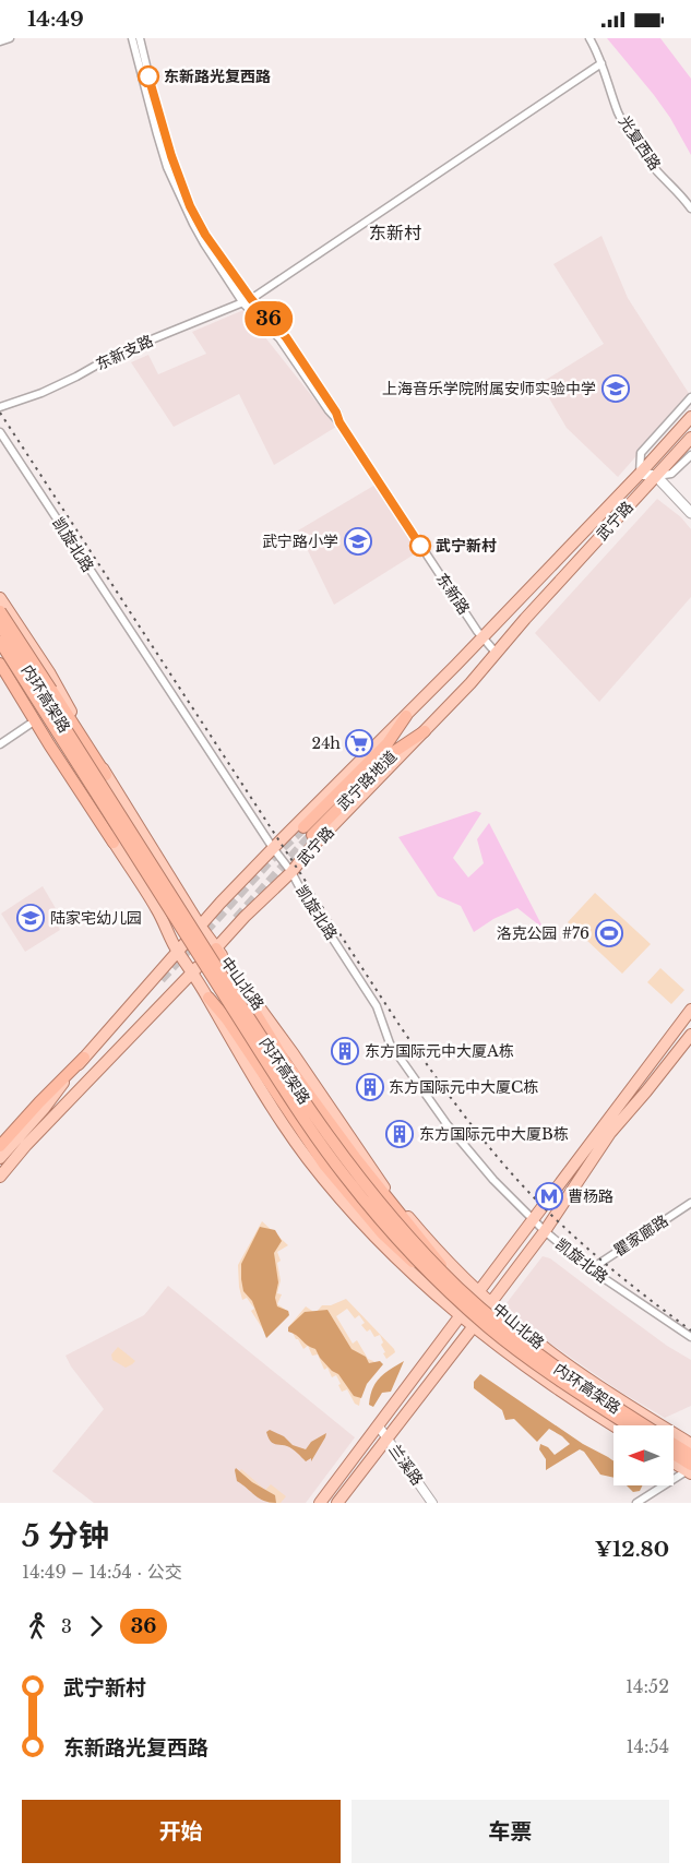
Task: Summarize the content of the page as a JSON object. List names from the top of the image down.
{
  "streets": {
    "highway": ["内环高架路", "武宁路地道"],
    "main road": ["武宁路", "中山北路"],
    "street": [
      "光复西路",
      "东新支路",
      "凯旋北路",
      "东新路",
      "瞿家廊路",
      "兰溪路"
    ]
  },
  "crossings": [
    ["光复西路", "东新支路"],
    ["东新支路", "东新路"],
    ["武宁路", "凯旋北路"],
    ["武宁路", "东新路"],
    ["武宁路", "武宁路地道"],
    ["武宁路", "中山北路"],
    ["凯旋北路", "瞿家廊路"]
  ],
  "districts": ["东新村"],
  "places": {
    "other": ["东新路光复西路", "武宁新村"],
    "school or university": ["上海音乐学院附属安师实验中学", "武宁路小学", "陆家宅幼儿园"],
    "supermarket": ["24h"],
    "sports": ["洛克公园 #76"],
    "building": ["东方国际元中大厦A栋", "东方国际元中大厦C栋", "东方国际元中大厦B栋"],
    "metro station": ["曹杨路"]
  },
  "lines": ["bus line 36"],
  "north": "left",
  "page": {
    "status": "14:49",
    "on_map": "36",
    "heading": ["5 分钟", "14:49 – 14:54 · 公交", "¥12.80"],
    "legs": ["3", "36"],
    "list": [
      {
        "name": "武宁新村",
        "value": "14:52"
      },
      {
        "name": "东新路光复西路",
        "value": "14:54"
      }
    ],
    "buttons": ["开始", "车票"]
  }
}
